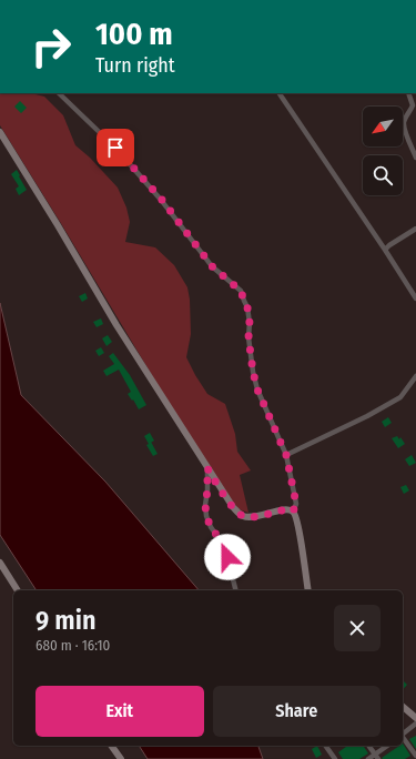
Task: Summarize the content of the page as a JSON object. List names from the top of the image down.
{
  "north": "bottom left",
  "page": {
    "turn": ["100 m", "Turn right"],
    "heading": ["9 min", "680 m · 16:10"],
    "buttons": ["Exit", "Share"]
  }
}
